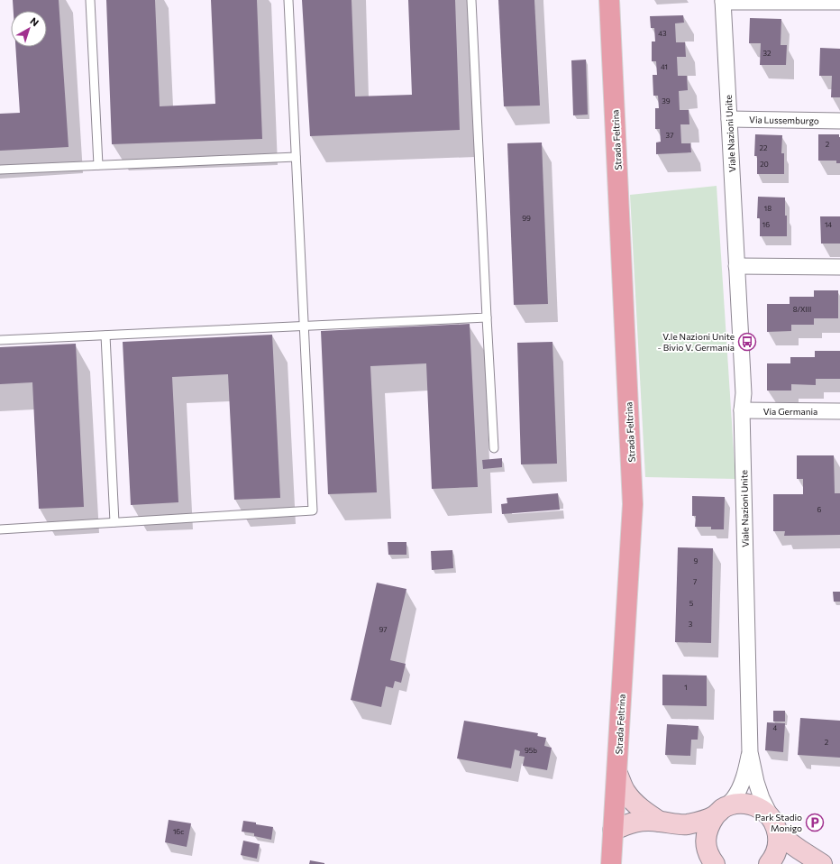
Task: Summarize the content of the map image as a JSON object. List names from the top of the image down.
{
  "streets": {
    "main road": ["Strada Feltrina"],
    "street": ["Via Lussemburgo", "Viale Nazioni Unite", "Via Germania"]
  },
  "crossings": [
    ["Via Lussemburgo", "Viale Nazioni Unite"],
    ["Viale Nazioni Unite", "Via Germania"]
  ],
  "places": {
    "bus stop": ["V.le Nazioni Unite - Bivio V. Germania"],
    "parking": ["Park Stadio Monigo"]
  },
  "house_numbers": [
    "43",
    "32",
    "41",
    "39",
    "37",
    "2",
    "22",
    "20",
    "18",
    "99",
    "16",
    "14",
    "8/XIII",
    "6",
    "9",
    "7",
    "5",
    "3",
    "97",
    "1",
    "4",
    "2",
    "95b",
    "16c"
  ],
  "north": "top right"
}
